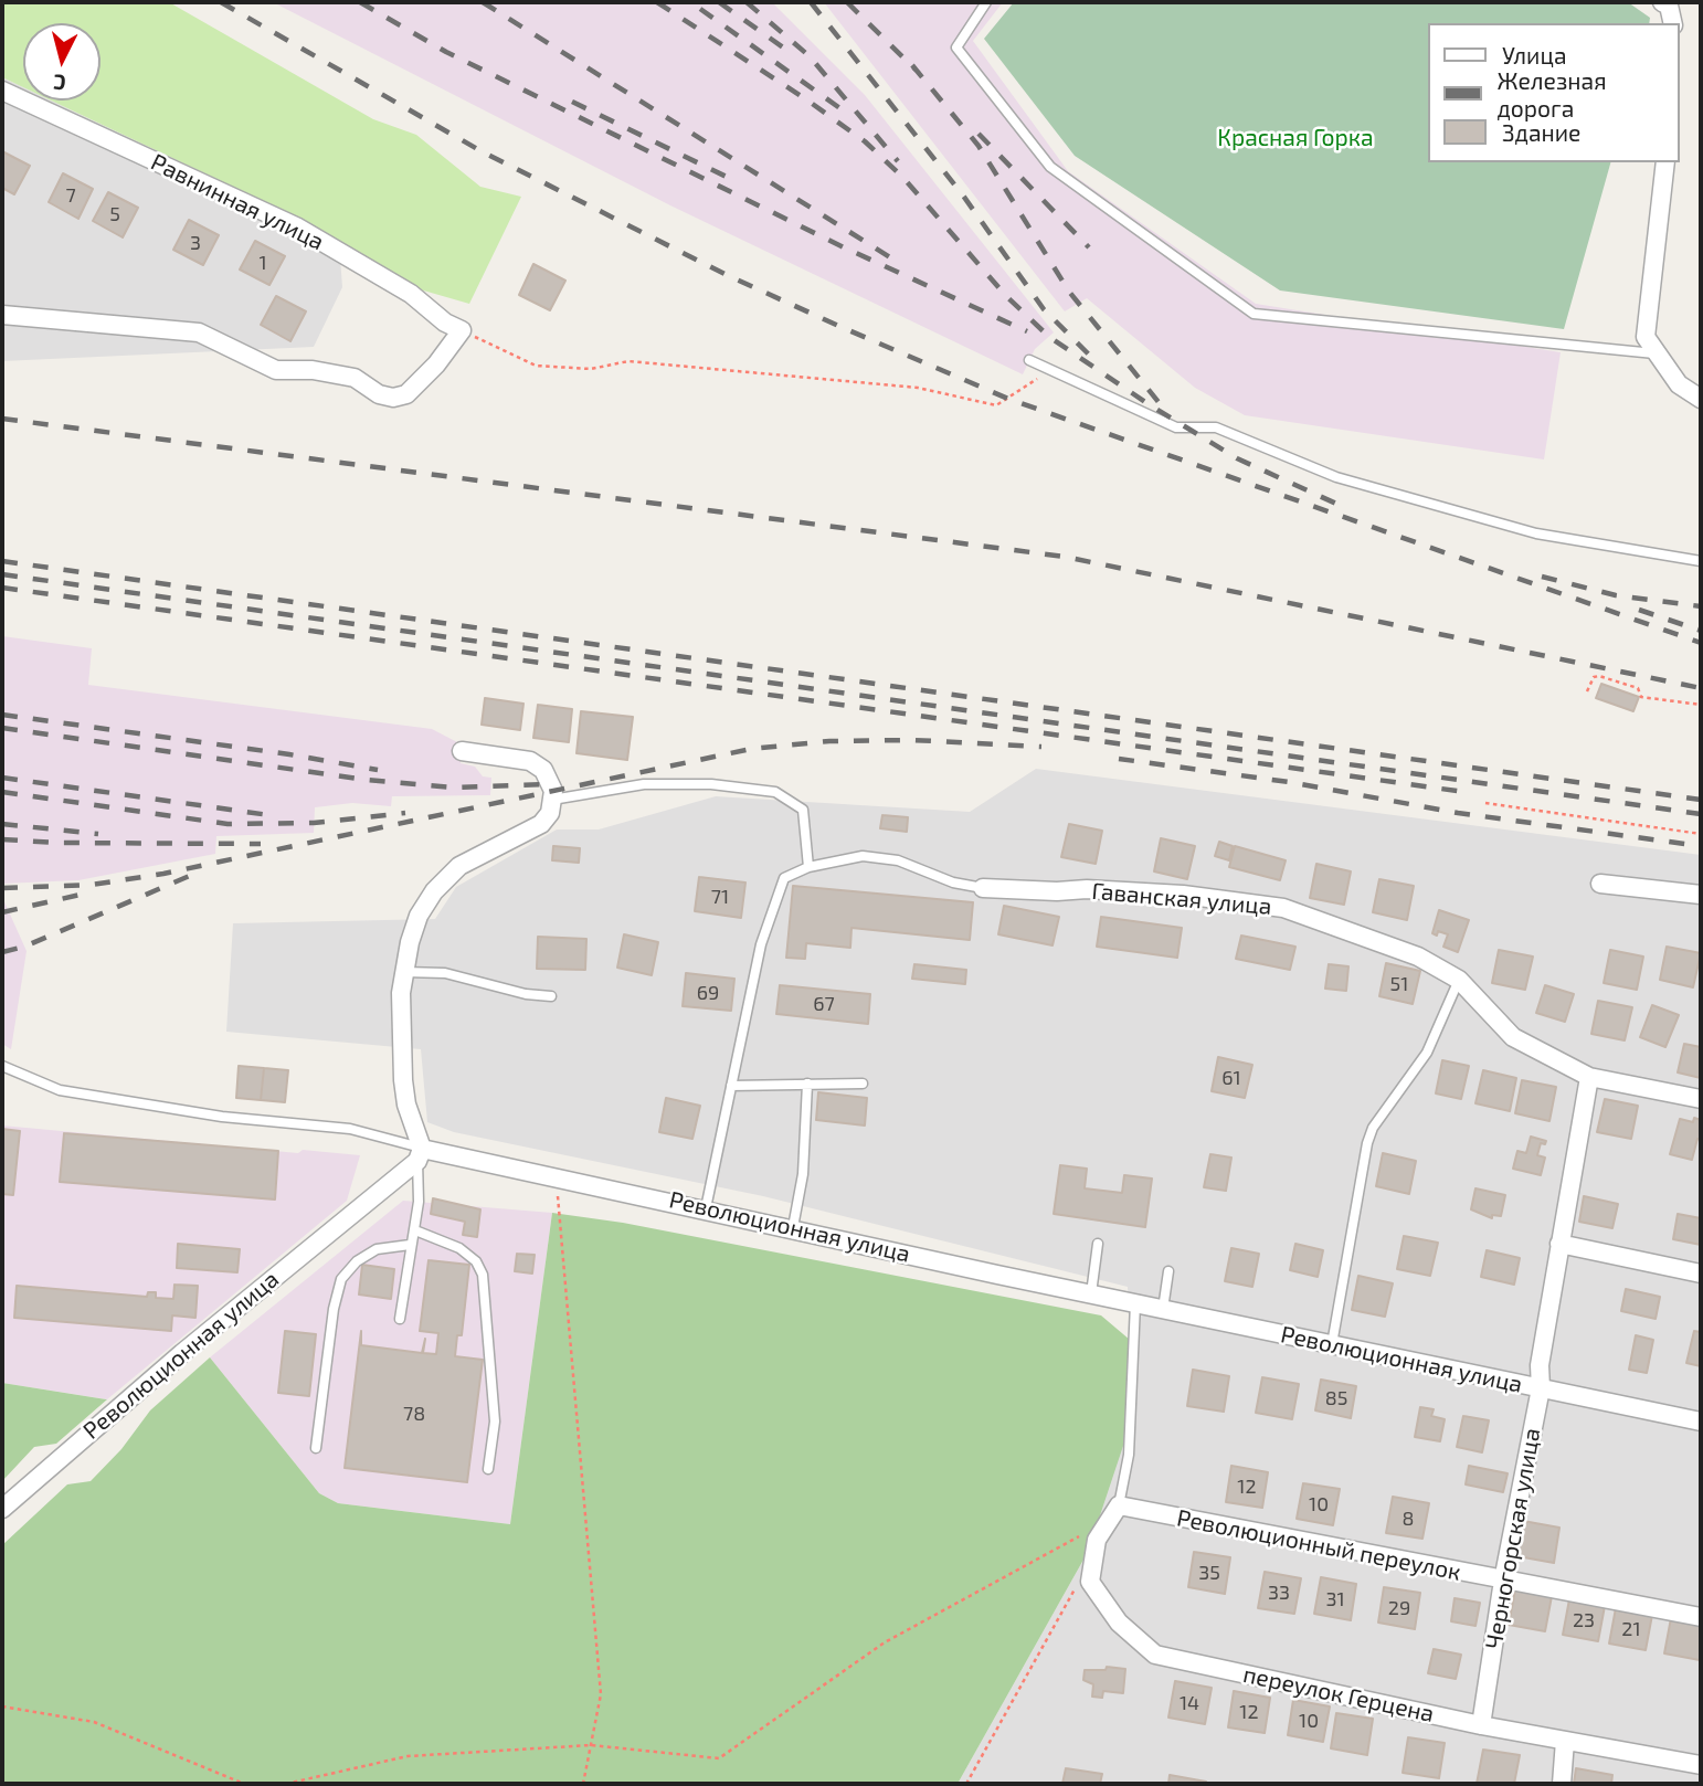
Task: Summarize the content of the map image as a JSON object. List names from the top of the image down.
{
  "streets": {
    "street": [
      "Равнинная улица",
      "Гаванская улица",
      "Революционная улица",
      "Черногорская улица",
      "Революционный переулок",
      "переулок Герцена"
    ]
  },
  "crossings": [
    ["Гаванская улица", "Черногорская улица"],
    ["Революционная улица", "Черногорская улица"],
    ["Черногорская улица", "Революционный переулок"],
    ["Черногорская улица", "переулок Герцена"],
    ["Революционный переулок", "переулок Герцена"]
  ],
  "parks": ["Красная Горка"],
  "house_numbers": [
    "7",
    "5",
    "3",
    "1",
    "71",
    "51",
    "69",
    "67",
    "61",
    "85",
    "78",
    "12",
    "10",
    "8",
    "35",
    "33",
    "31",
    "29",
    "23",
    "21",
    "14",
    "12",
    "10"
  ],
  "legend": ["Улица", "Железная дорога", "Здание"],
  "north": "bottom"
}
